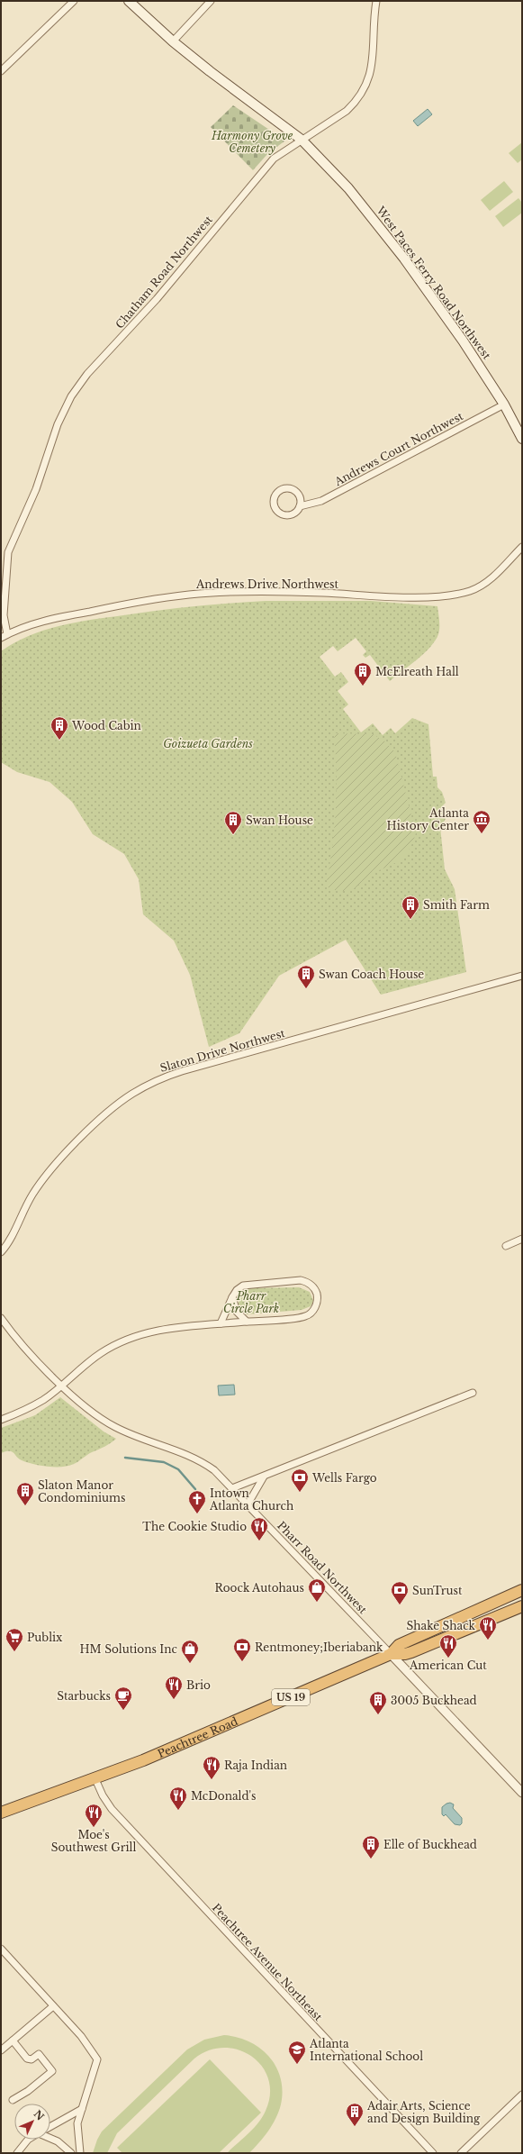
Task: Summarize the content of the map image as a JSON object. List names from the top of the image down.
{
  "streets": {
    "highway": ["US 19", "Peachtree Road"],
    "main road": ["West Paces Ferry Road Northwest"],
    "street": [
      "Chatham Road Northwest",
      "Andrews Court Northwest",
      "Andrews Drive Northwest",
      "Slaton Drive Northwest",
      "Pharr Road Northwest",
      "Peachtree Avenue Northeast"
    ]
  },
  "crossings": [
    ["Chatham Road Northwest", "West Paces Ferry Road Northwest"],
    ["Chatham Road Northwest", "Andrews Drive Northwest"],
    ["West Paces Ferry Road Northwest", "Andrews Court Northwest"],
    ["Pharr Road Northwest", "US 19"],
    ["Pharr Road Northwest", "Peachtree Road"],
    ["US 19", "Peachtree Road"],
    ["Peachtree Road", "Peachtree Avenue Northeast"]
  ],
  "parks": ["Harmony Grove Cemetery", "Goizueta Gardens", "Pharr Circle Park"],
  "places": {
    "building": [
      "McElreath Hall",
      "Wood Cabin",
      "Swan House",
      "Smith Farm",
      "Swan Coach House",
      "Slaton Manor Condominiums",
      "3005 Buckhead",
      "Elle of Buckhead",
      "Adair Arts, Science and Design Building"
    ],
    "museum": ["Atlanta History Center"],
    "bank": ["Wells Fargo", "SunTrust", "Rentmoney;Iberiabank"],
    "church": ["Intown Atlanta Church"],
    "restaurant": [
      "The Cookie Studio",
      "Shake Shack",
      "American Cut",
      "Brio",
      "Raja Indian",
      "McDonald's",
      "Moe's Southwest Grill"
    ],
    "shop": ["Roock Autohaus", "HM Solutions Inc"],
    "supermarket": ["Publix"],
    "cafe": ["Starbucks"],
    "school or university": ["Atlanta International School"]
  },
  "north": "top right"
}
